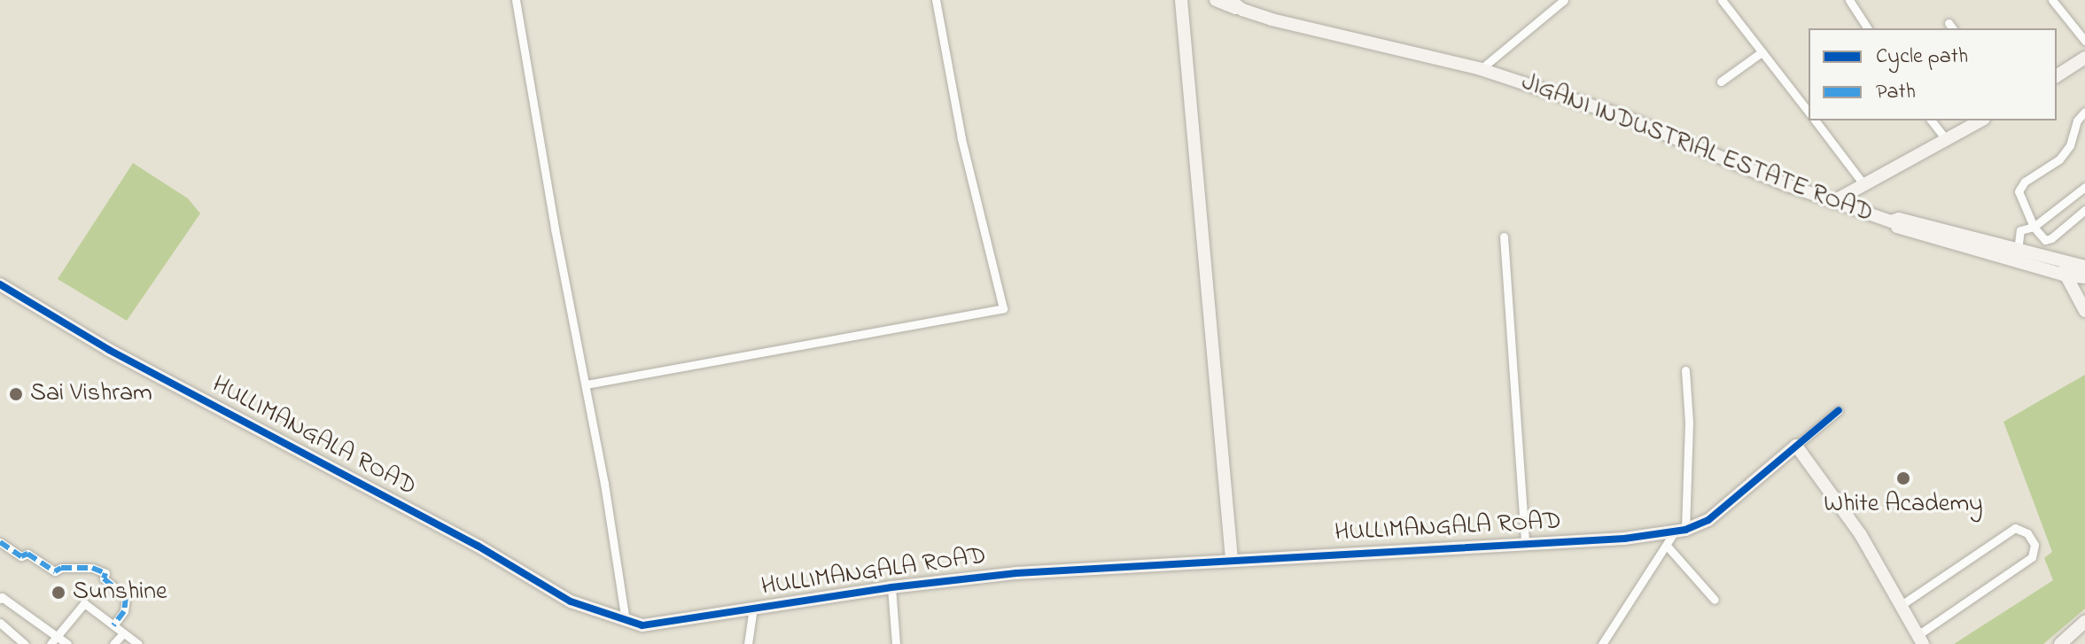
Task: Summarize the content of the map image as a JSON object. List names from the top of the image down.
{
  "streets": {
    "street": ["JIGANI INDUSTRIAL ESTATE ROAD", "HULLIMANGALA ROAD"]
  },
  "places": ["Sai Vishram", "White Academy", "Sunshine"],
  "legend": ["Cycle path", "Path"]
}
